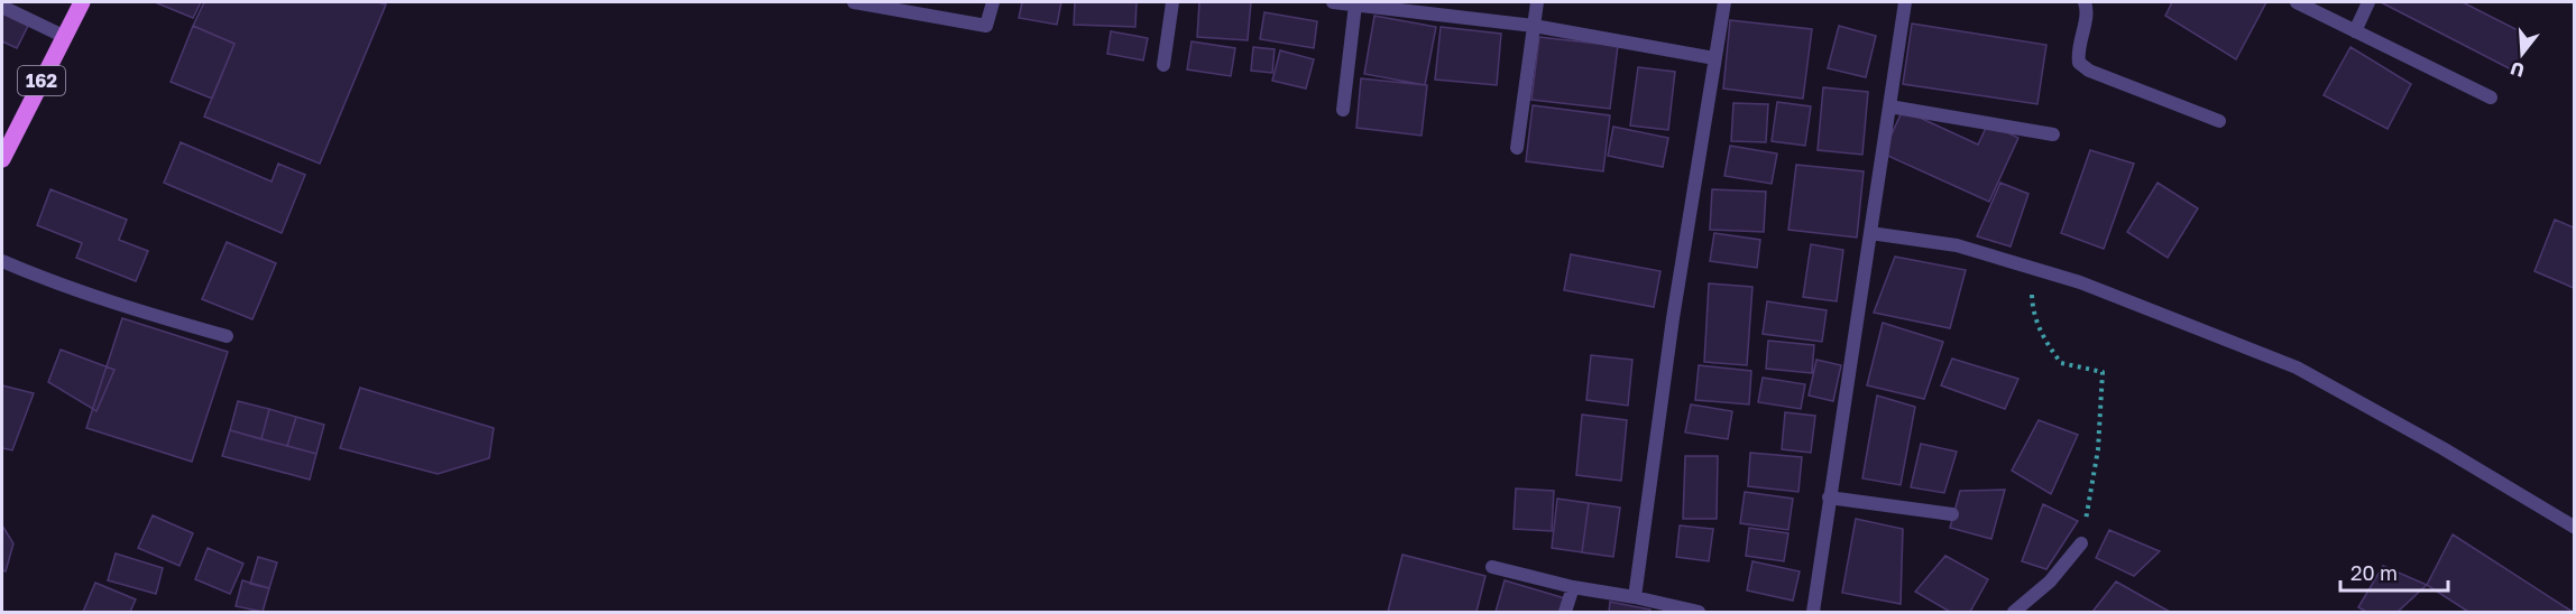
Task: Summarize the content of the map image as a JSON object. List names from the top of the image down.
{
  "streets": {
    "main road": ["162"]
  },
  "scale_bar": "20 m",
  "north": "bottom"
}
